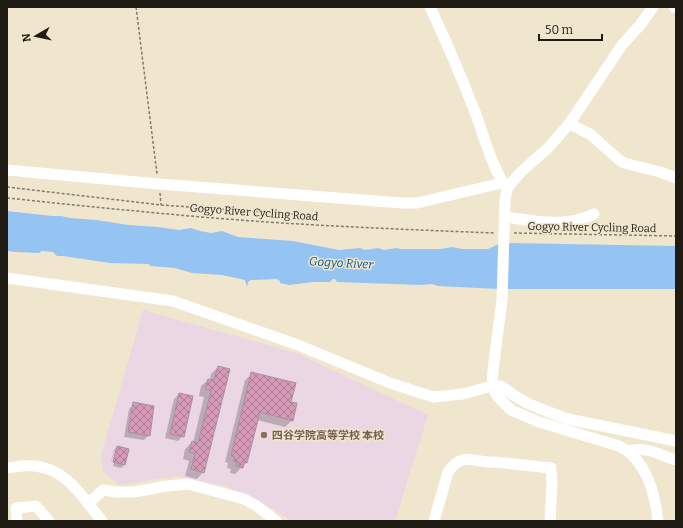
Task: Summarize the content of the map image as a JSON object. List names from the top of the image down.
{
  "streets": {
    "path": ["Gogyo River Cycling Road"]
  },
  "water": ["Gogyo River"],
  "places": ["四谷学院高等学校 本校"],
  "scale_bar": "50 m",
  "north": "left"
}
